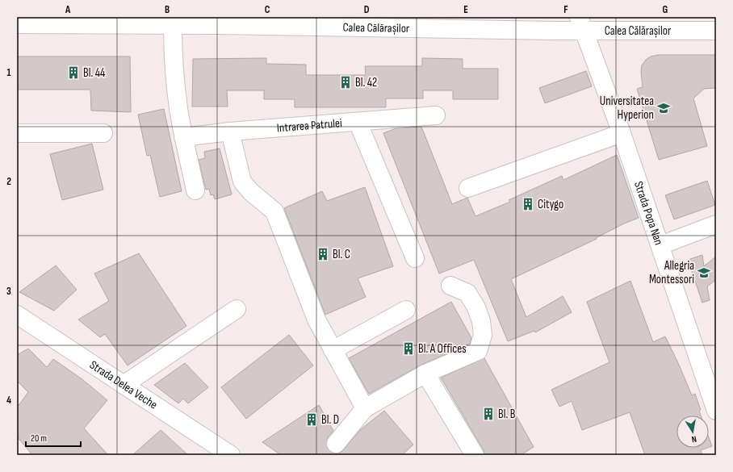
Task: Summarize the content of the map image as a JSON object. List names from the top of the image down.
{
  "streets": {
    "street": [
      "Calea Călărașilor",
      "Intrarea Patrulei",
      "Strada Popa Nan",
      "Strada Delea Veche"
    ]
  },
  "crossings": [
    ["Calea Călărașilor", "Strada Popa Nan"]
  ],
  "places": {
    "building": [
      "Bl. 44",
      "Bl. 42",
      "Citygo",
      "Bl. C",
      "Bl. A Offices",
      "Bl. B",
      "Bl. D"
    ],
    "school or university": ["Universitatea Hyperion", "Allegria Montessori"]
  },
  "scale_bar": "20 m",
  "north": "bottom",
  "grid": {
    "columns": [
      "A",
      "B",
      "C",
      "D",
      "E",
      "F",
      "G"
    ],
    "rows": [
      "1",
      "2",
      "3",
      "4"
    ]
  }
}
